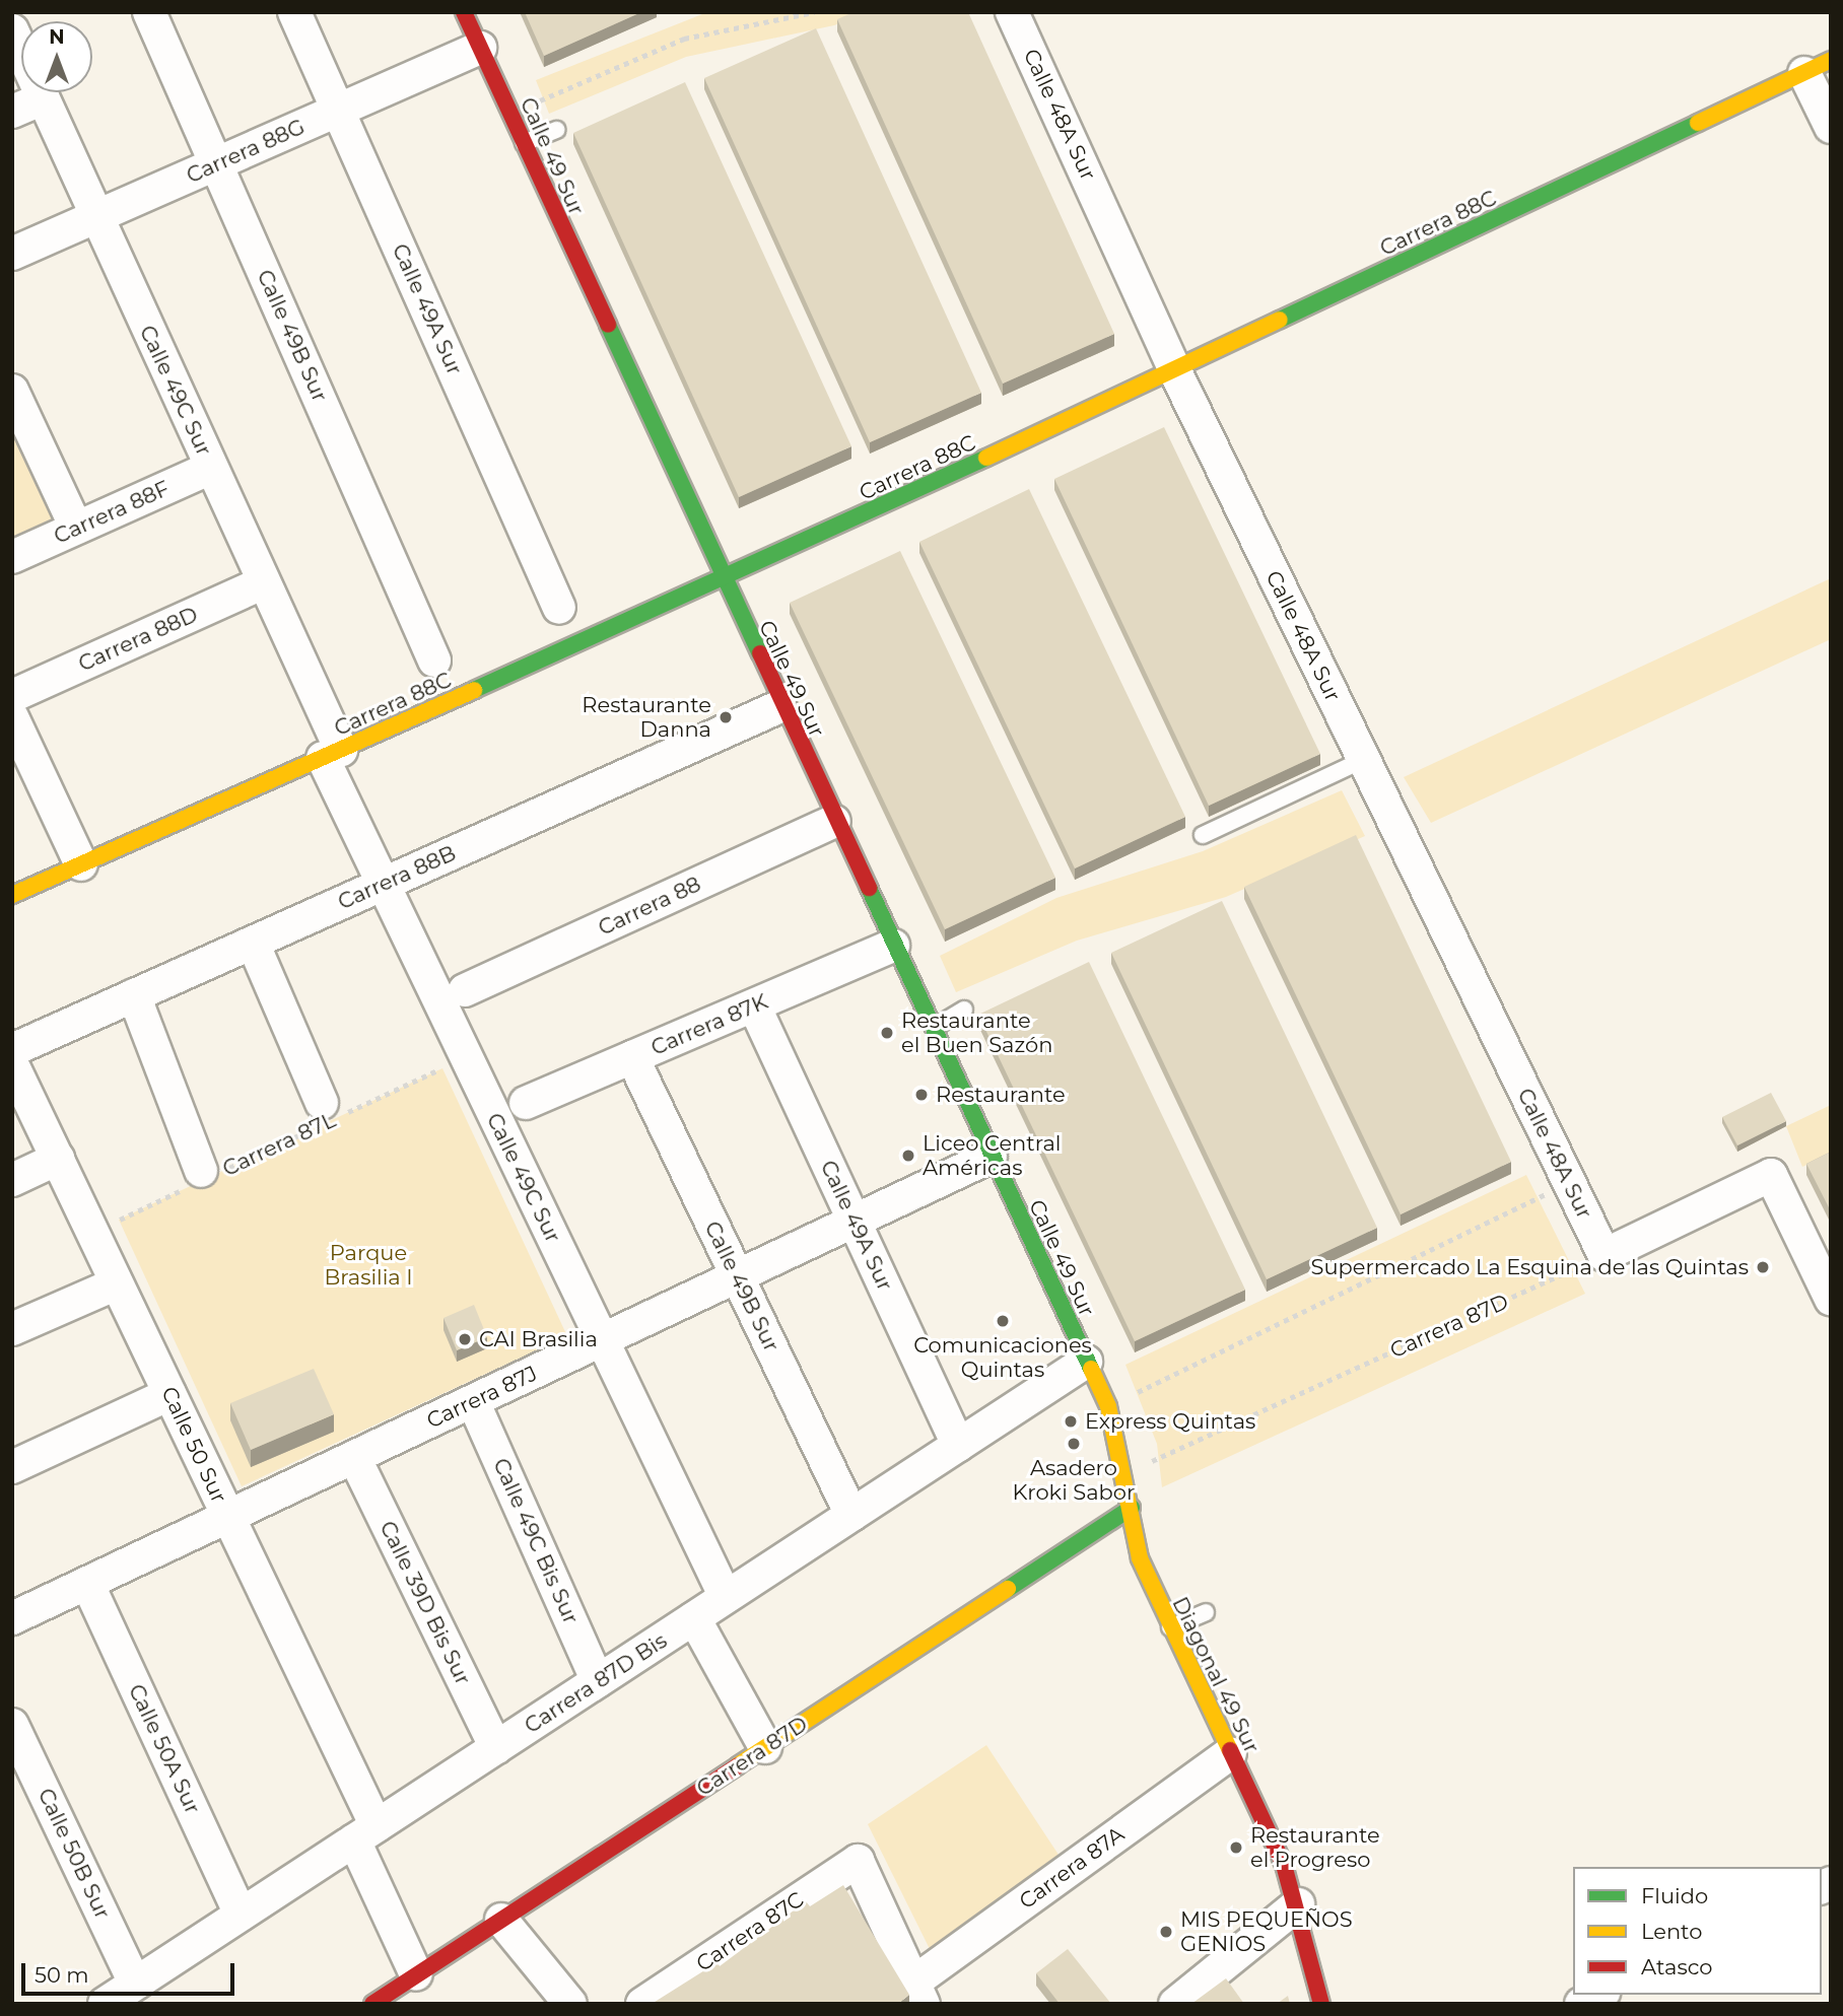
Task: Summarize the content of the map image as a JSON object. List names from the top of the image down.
{
  "streets": {
    "street": [
      "Calle 48A Sur",
      "Carrera 88G",
      "Calle 49 Sur",
      "Carrera 88C",
      "Calle 49A Sur",
      "Calle 49B Sur",
      "Calle 49C Sur",
      "Carrera 88F",
      "Carrera 88D",
      "Carrera 88B",
      "Carrera 88",
      "Carrera 87K",
      "Carrera 87D",
      "Carrera 87J",
      "Calle 50 Sur",
      "Calle 49C Bis Sur",
      "Calle 39D Bis Sur",
      "Diagonal 49 Sur",
      "Carrera 87D Bis",
      "Calle 50A Sur",
      "Calle 50B Sur",
      "Carrera 87A",
      "Carrera 87C"
    ],
    "path": ["Carrera 87L"]
  },
  "crossings": [
    ["Calle 48A Sur", "Carrera 88C"],
    ["Calle 48A Sur", "Carrera 87D"],
    ["Carrera 88G", "Calle 49 Sur"],
    ["Carrera 88G", "Calle 49A Sur"],
    ["Carrera 88G", "Calle 49B Sur"],
    ["Carrera 88G", "Calle 49C Sur"],
    ["Calle 49 Sur", "Carrera 88C"],
    ["Calle 49 Sur", "Carrera 88B"],
    ["Calle 49 Sur", "Carrera 88"],
    ["Calle 49 Sur", "Carrera 87K"],
    ["Calle 49 Sur", "Carrera 87J"],
    ["Calle 49 Sur", "Diagonal 49 Sur"],
    ["Calle 49 Sur", "Carrera 87D Bis"],
    ["Carrera 88C", "Calle 49C Sur"],
    ["Calle 49A Sur", "Carrera 87K"],
    ["Calle 49A Sur", "Carrera 87J"],
    ["Calle 49A Sur", "Carrera 87D Bis"],
    ["Calle 49B Sur", "Carrera 87K"],
    ["Calle 49B Sur", "Carrera 87J"],
    ["Calle 49B Sur", "Carrera 87D Bis"],
    ["Calle 49C Sur", "Carrera 88F"],
    ["Calle 49C Sur", "Carrera 88D"],
    ["Calle 49C Sur", "Carrera 88B"],
    ["Calle 49C Sur", "Carrera 87L"],
    ["Calle 49C Sur", "Carrera 87J"],
    ["Calle 49C Sur", "Carrera 87D Bis"],
    ["Carrera 87L", "Calle 50 Sur"],
    ["Carrera 87D", "Calle 50 Sur"],
    ["Carrera 87D", "Diagonal 49 Sur"],
    ["Carrera 87J", "Calle 50 Sur"],
    ["Carrera 87J", "Calle 49C Bis Sur"],
    ["Carrera 87J", "Calle 39D Bis Sur"],
    ["Carrera 87J", "Calle 50A Sur"],
    ["Calle 50 Sur", "Carrera 87D Bis"],
    ["Calle 49C Bis Sur", "Carrera 87D Bis"],
    ["Calle 39D Bis Sur", "Carrera 87D Bis"],
    ["Diagonal 49 Sur", "Carrera 87D Bis"],
    ["Diagonal 49 Sur", "Carrera 87A"],
    ["Carrera 87D Bis", "Calle 50A Sur"],
    ["Carrera 87D Bis", "Calle 50B Sur"],
    ["Carrera 87A", "Carrera 87C"]
  ],
  "parks": ["Parque Brasilia I"],
  "places": [
    "Restaurante Danna",
    "Restaurante el Buen Sazón",
    "Restaurante",
    "Liceo Central Américas",
    "Supermercado La Esquina de las Quintas",
    "Comunicaciones Quintas",
    "CAI Brasilia",
    "Express Quintas",
    "Asadero Kroki Sabor",
    "Restaurante el Progreso",
    "MIS PEQUEÑOS GENIOS"
  ],
  "legend": ["Fluido", "Lento", "Atasco"],
  "scale_bar": "50 m",
  "north": "top"
}
